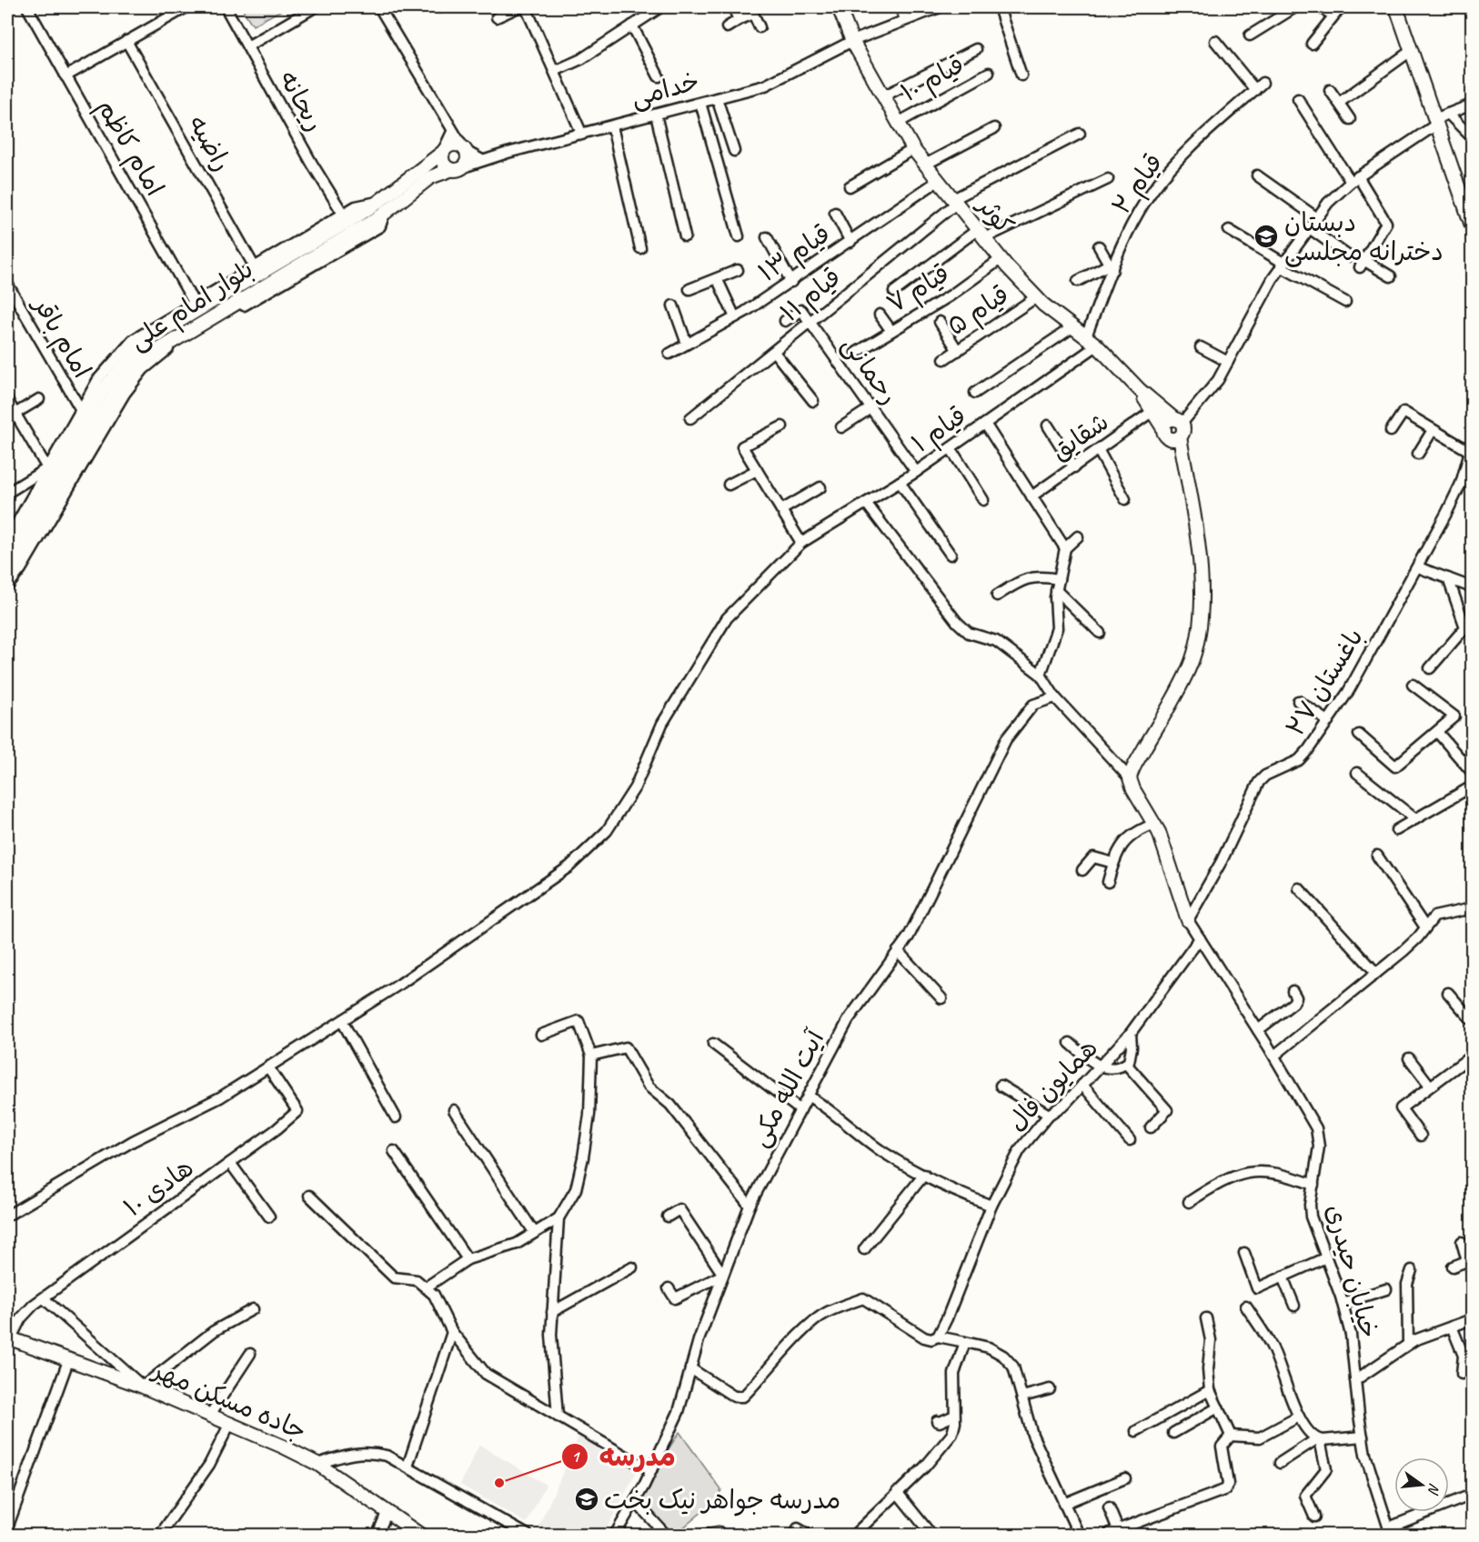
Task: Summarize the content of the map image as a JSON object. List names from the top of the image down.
{
  "streets": {
    "main road": ["کوثر", "بلوار امام علی", "جاده مسکن مهر"],
    "street": [
      "قیام ۱۰",
      "خدامی",
      "ریحانه",
      "راضیه",
      "امام کاظم",
      "قیام ۲",
      "قیام ۱۳",
      "قیام ۷",
      "قیام ۱۱",
      "قیام ۵",
      "امام باقر",
      "رحمانی",
      "قیام ۱",
      "شقایق",
      "باغستان ۲۷",
      "همایون فال",
      "آیت الله مکی",
      "هادی ۱۰",
      "خیابان حیدری"
    ]
  },
  "crossings": [
    ["قیام ۱۰", "کوثر"],
    ["خدامی", "کوثر"],
    ["خدامی", "بلوار امام علی"],
    ["امام کاظم", "بلوار امام علی"],
    ["قیام ۲", "کوثر"],
    ["کوثر", "قیام ۱۳"],
    ["کوثر", "قیام ۷"],
    ["کوثر", "قیام ۱۱"],
    ["کوثر", "قیام ۵"],
    ["کوثر", "قیام ۱"],
    ["قیام ۱۱", "رحمانی"],
    ["بلوار امام علی", "امام باقر"],
    ["رحمانی", "قیام ۱"],
    ["قیام ۱", "هادی ۱۰"],
    ["باغستان ۲۷", "خیابان حیدری"],
    ["همایون فال", "خیابان حیدری"],
    ["هادی ۱۰", "جاده مسکن مهر"]
  ],
  "places": {
    "school or university": ["دبستان دخترانه مجلسی", "مدرسه جواهر نیک بخت"],
    "other": ["مدرسه"]
  },
  "north": "right"
}
